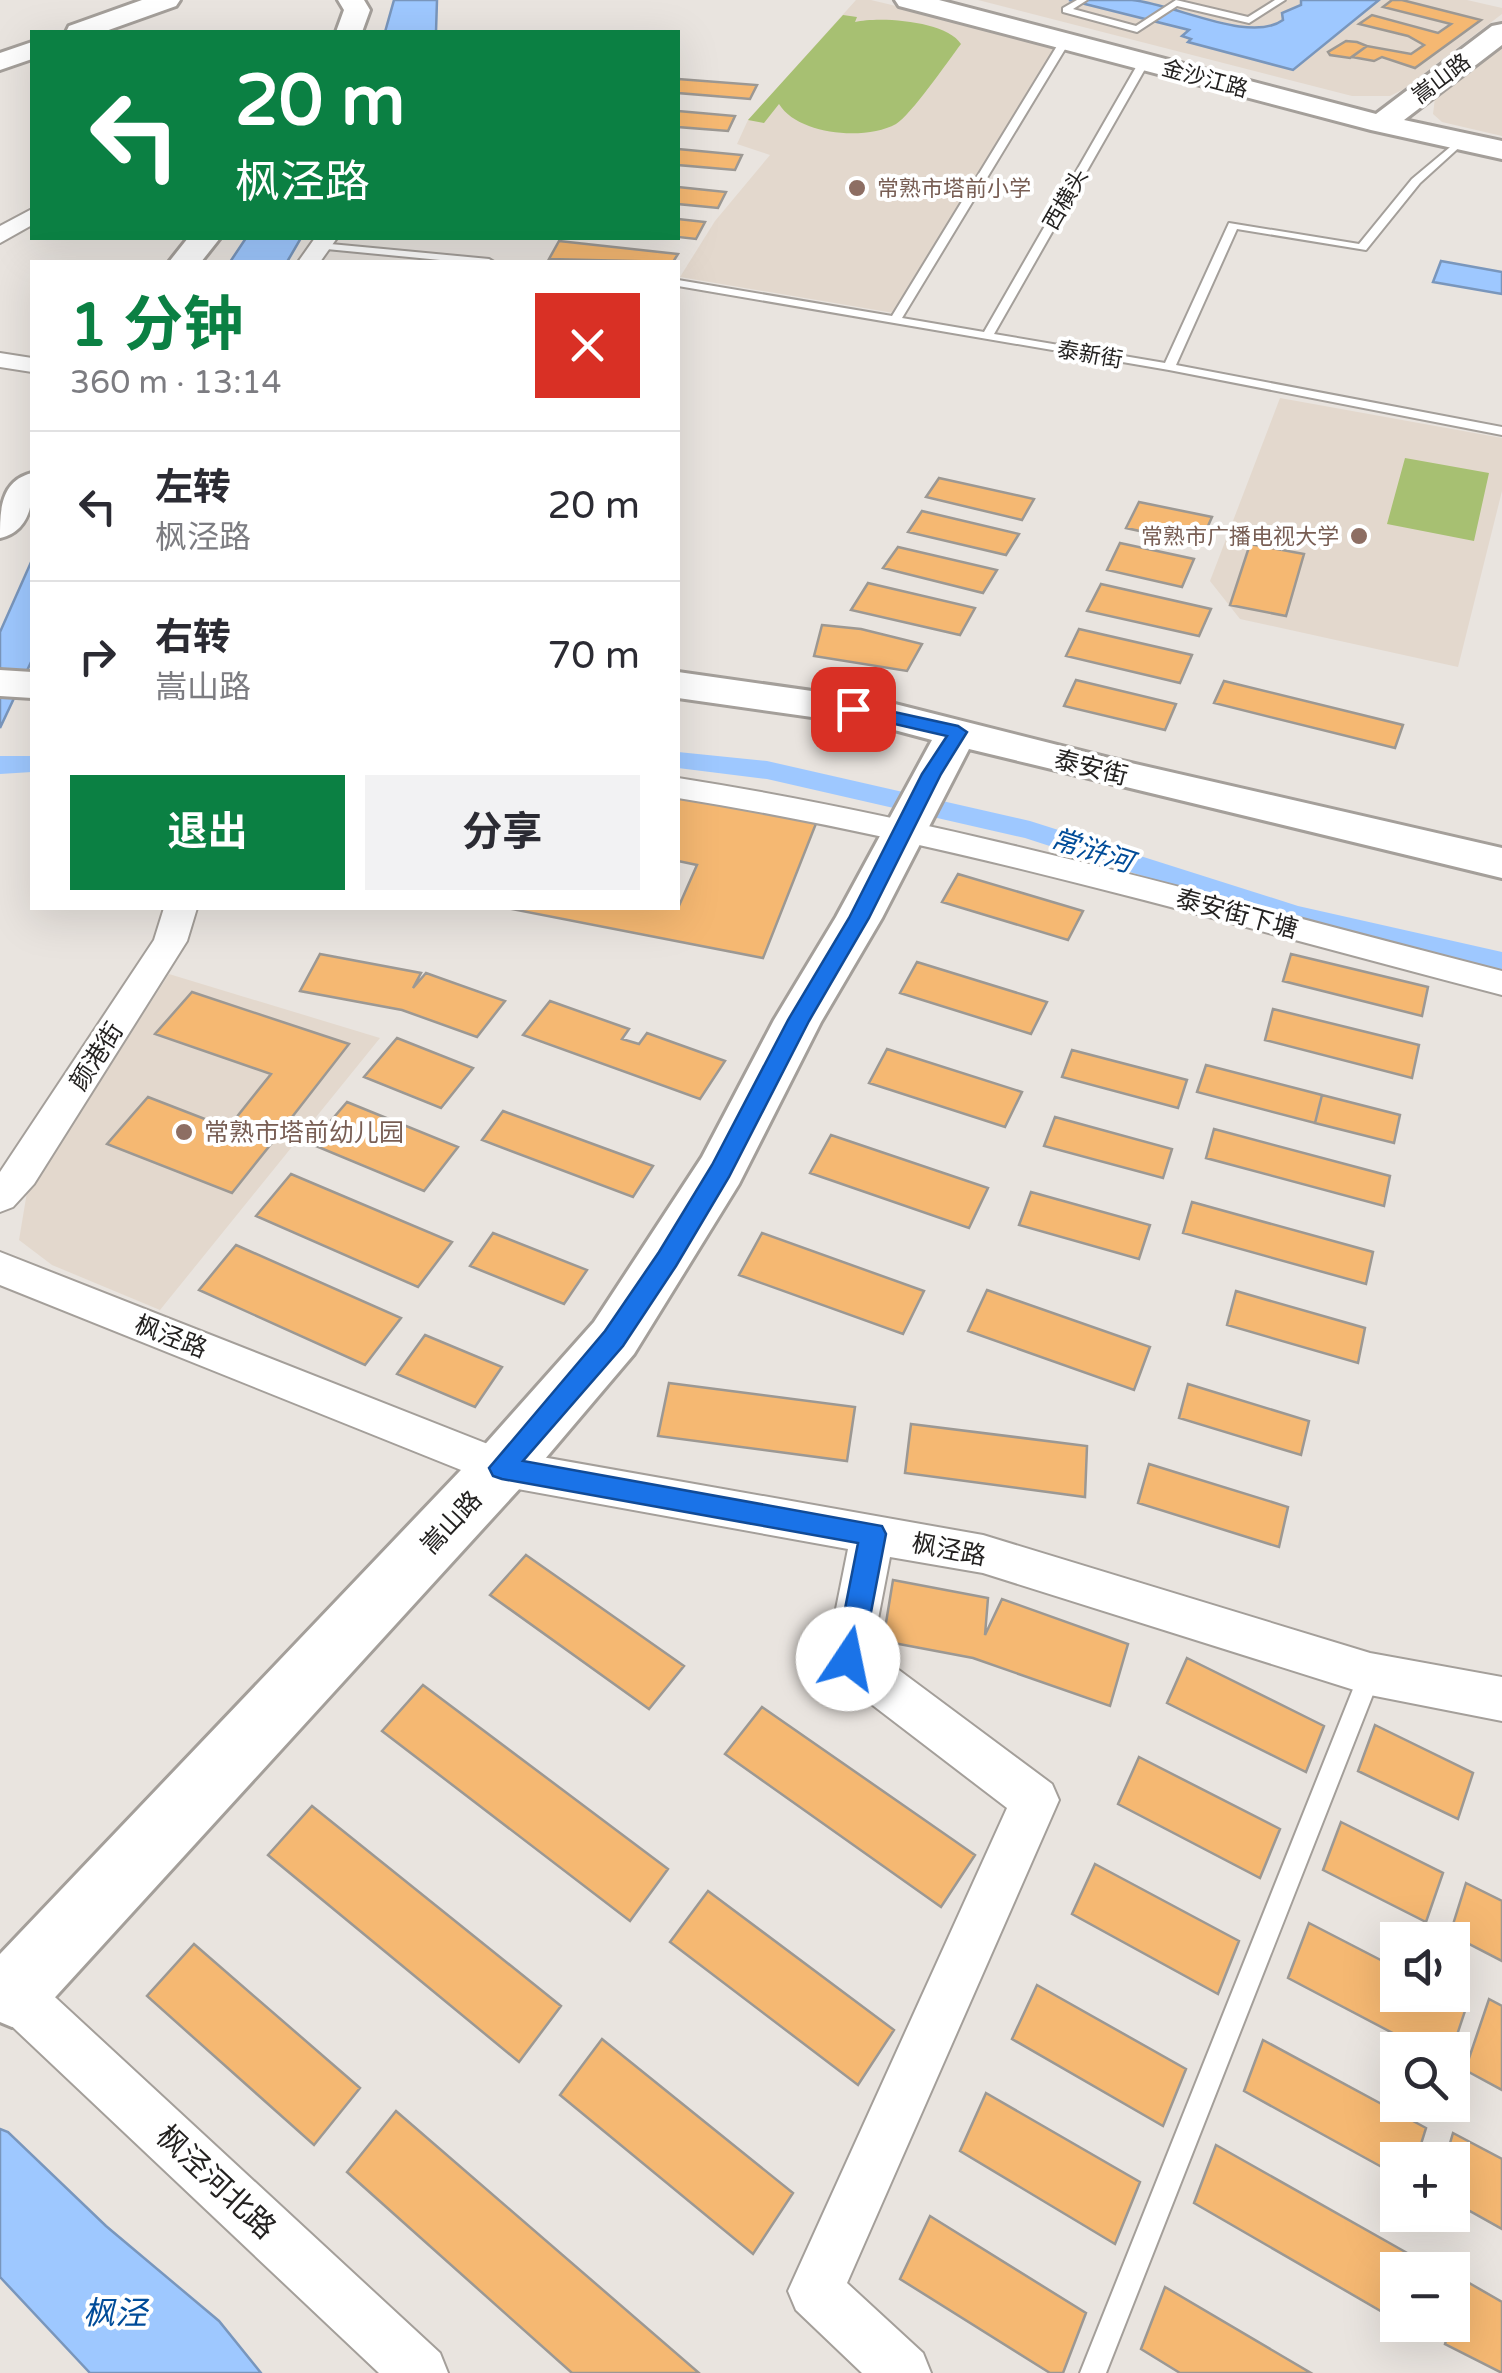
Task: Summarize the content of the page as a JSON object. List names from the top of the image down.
{
  "streets": {
    "street": [
      "金沙江路",
      "嵩山路",
      "泰安街",
      "泰安街下塘",
      "颜港街",
      "枫泾路",
      "枫泾河北路"
    ],
    "lane": ["西横头", "泰新街"]
  },
  "crossings": [
    ["金沙江路", "嵩山路"],
    ["金沙江路", "西横头"],
    ["嵩山路", "泰安街"],
    ["嵩山路", "泰安街下塘"],
    ["嵩山路", "枫泾路"],
    ["嵩山路", "枫泾河北路"],
    ["西横头", "泰新街"]
  ],
  "water": ["常浒河", "枫泾"],
  "places": ["常熟市塔前小学", "常熟市广播电视大学", "常熟市塔前幼儿园"],
  "page": {
    "turn": ["20 m", "枫泾路"],
    "heading": ["1 分钟", "360 m · 13:14"],
    "list": [
      {
        "name": "左转",
        "note": "枫泾路",
        "value": "20 m"
      },
      {
        "name": "右转",
        "note": "嵩山路",
        "value": "70 m"
      }
    ],
    "buttons": ["退出", "分享"],
    "map_buttons": ["+", "−"]
  }
}
